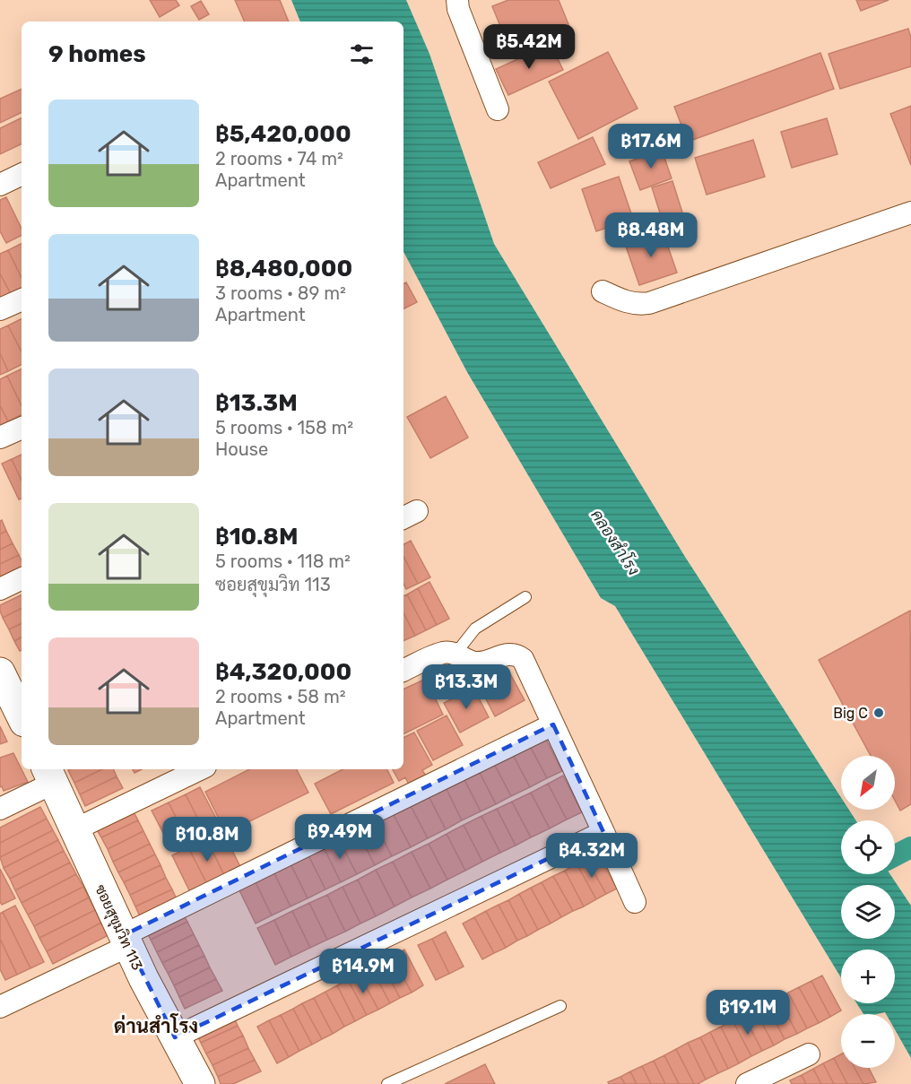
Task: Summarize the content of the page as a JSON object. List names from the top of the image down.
{
  "streets": {
    "main road": ["ซอยสุขุมวิท 113"]
  },
  "districts": ["ด่านสำโรง"],
  "water": ["คลองสำโรง"],
  "places": ["Big C"],
  "north": "bottom left",
  "page": {
    "heading": "9 homes",
    "price": [
      "฿5.42M",
      "฿17.6M",
      "฿8.48M",
      "฿13.3M",
      "฿9.49M",
      "฿10.8M",
      "฿4.32M",
      "฿14.9M",
      "฿19.1M"
    ],
    "list": [
      {
        "name": "฿5,420,000",
        "note": "2 rooms · 74 m² · Apartment"
      },
      {
        "name": "฿8,480,000",
        "note": "3 rooms · 89 m² · Apartment"
      },
      {
        "name": "฿13.3M",
        "note": "5 rooms · 158 m² · House"
      },
      {
        "name": "฿10.8M",
        "note": "5 rooms · 118 m² · ซอยสุขุมวิท 113"
      },
      {
        "name": "฿4,320,000",
        "note": "2 rooms · 58 m² · Apartment"
      }
    ],
    "map_buttons": ["+", "−"]
  }
}
